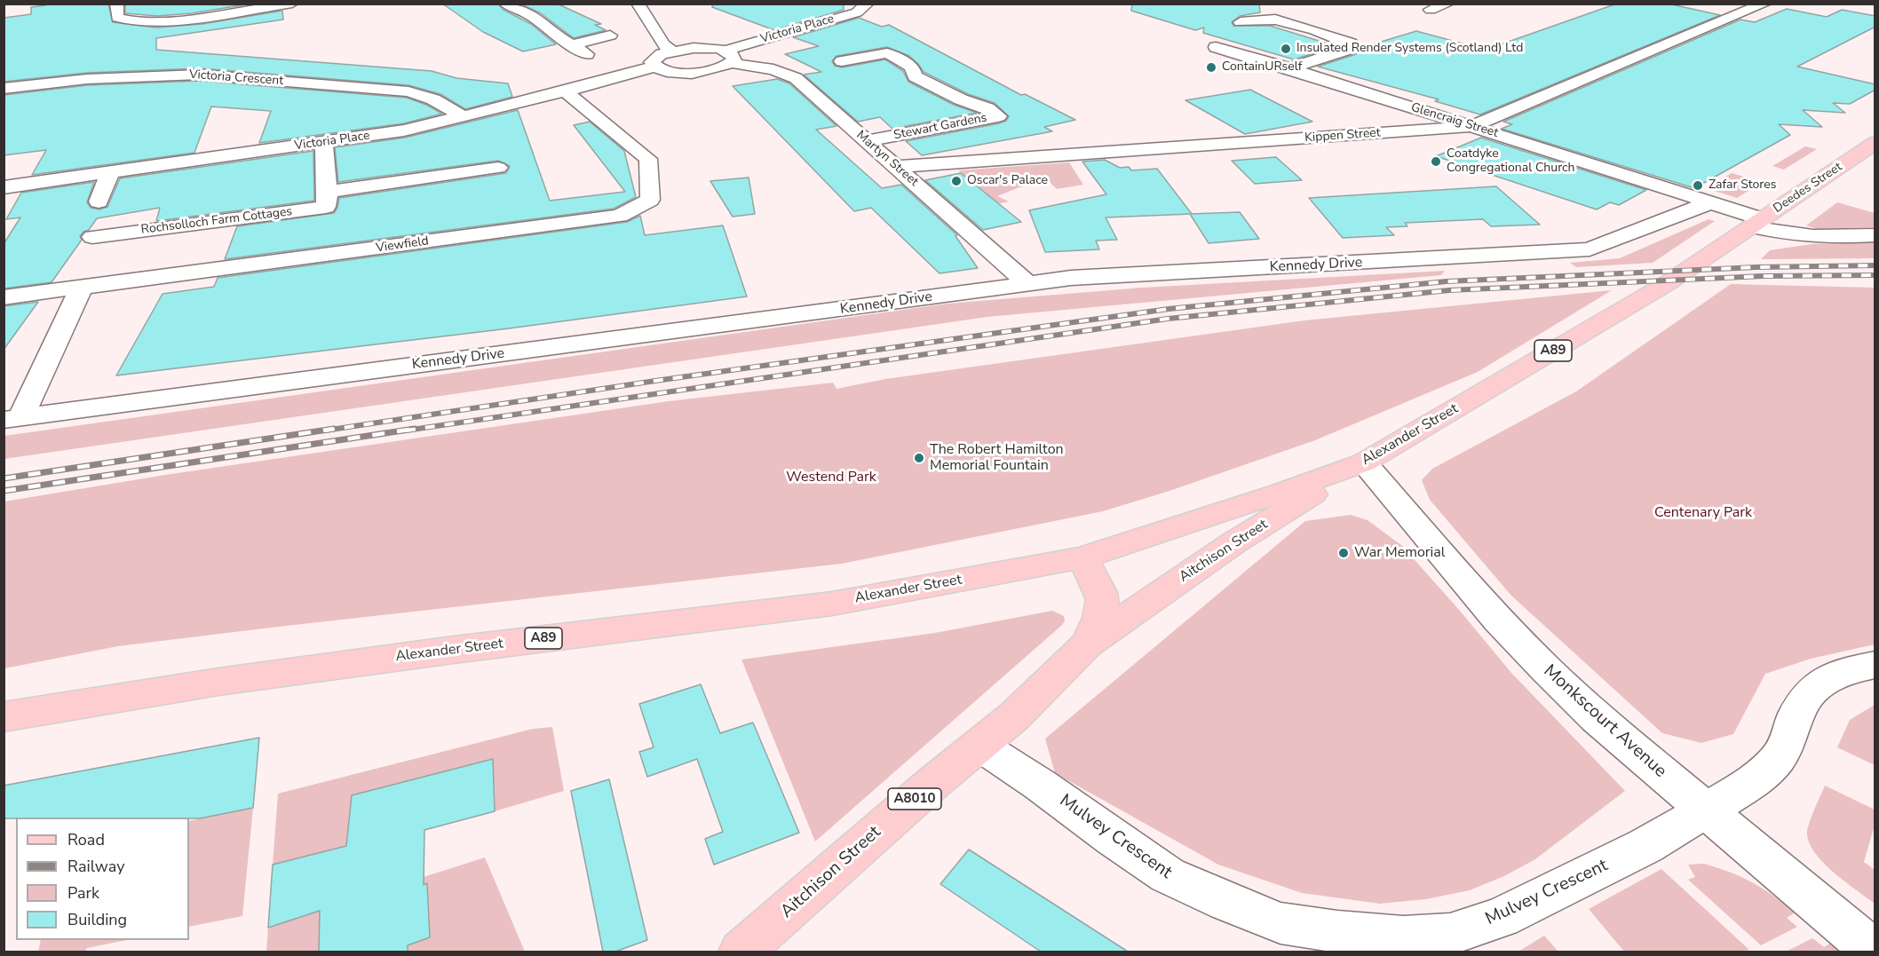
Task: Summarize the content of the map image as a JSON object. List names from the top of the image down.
{
  "streets": {
    "main road": [
      "Deedes Street",
      "A89",
      "Alexander Street",
      "Aitchison Street",
      "A8010"
    ],
    "street": [
      "Victoria Place",
      "Victoria Crescent",
      "Glencraig Street",
      "Stewart Gardens",
      "Kippen Street",
      "Martyn Street",
      "Rochsolloch Farm Cottages",
      "Viewfield",
      "Kennedy Drive",
      "Monkscourt Avenue",
      "Mulvey Crescent"
    ]
  },
  "crossings": [
    ["Victoria Place", "Victoria Crescent"],
    ["Victoria Place", "Martyn Street"],
    ["Victoria Place", "Viewfield"],
    ["Glencraig Street", "Kippen Street"],
    ["Glencraig Street", "Kennedy Drive"],
    ["Stewart Gardens", "Martyn Street"],
    ["Kippen Street", "Martyn Street"],
    ["Martyn Street", "Kennedy Drive"],
    ["Deedes Street", "Alexander Street"],
    ["Alexander Street", "Aitchison Street"],
    ["Alexander Street", "Monkscourt Avenue"],
    ["Aitchison Street", "Monkscourt Avenue"],
    ["Aitchison Street", "Mulvey Crescent"],
    ["Monkscourt Avenue", "Mulvey Crescent"]
  ],
  "parks": ["Westend Park", "Centenary Park"],
  "places": [
    "Insulated Render Systems (Scotland) Ltd",
    "ContainURself",
    "Coatdyke Congregational Church",
    "Oscar's Palace",
    "Zafar Stores",
    "The Robert Hamilton Memorial Fountain",
    "War Memorial"
  ],
  "legend": [
    "Road",
    "Railway",
    "Park",
    "Building"
  ]
}
